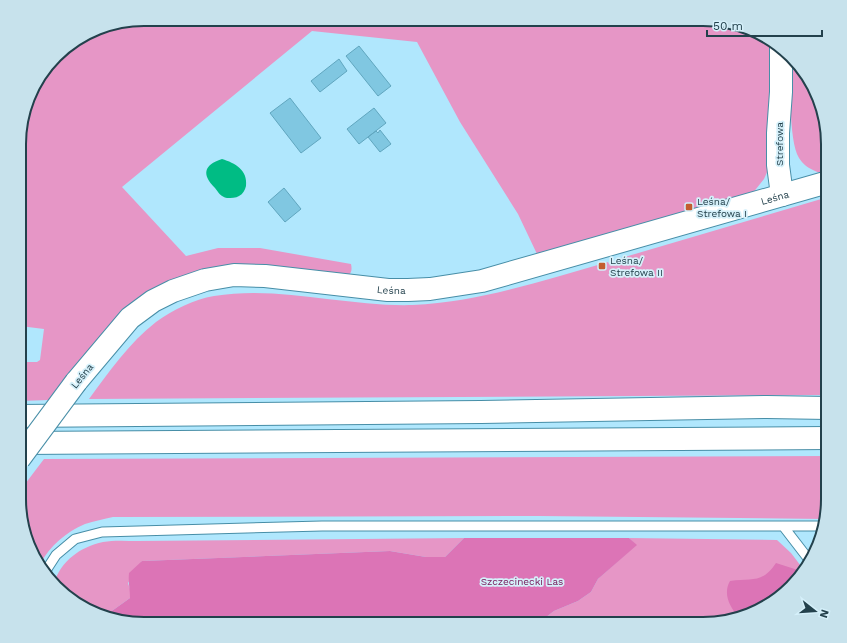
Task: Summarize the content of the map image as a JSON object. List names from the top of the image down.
{
  "streets": {
    "main road": ["Strefowa", "Leśna"]
  },
  "crossings": [
    ["Strefowa", "Leśna"]
  ],
  "parks": ["Szczecinecki Las"],
  "places": {
    "transit": ["Leśna/ Strefowa I", "Leśna/ Strefowa II"]
  },
  "scale_bar": "50 m",
  "north": "right"
}
